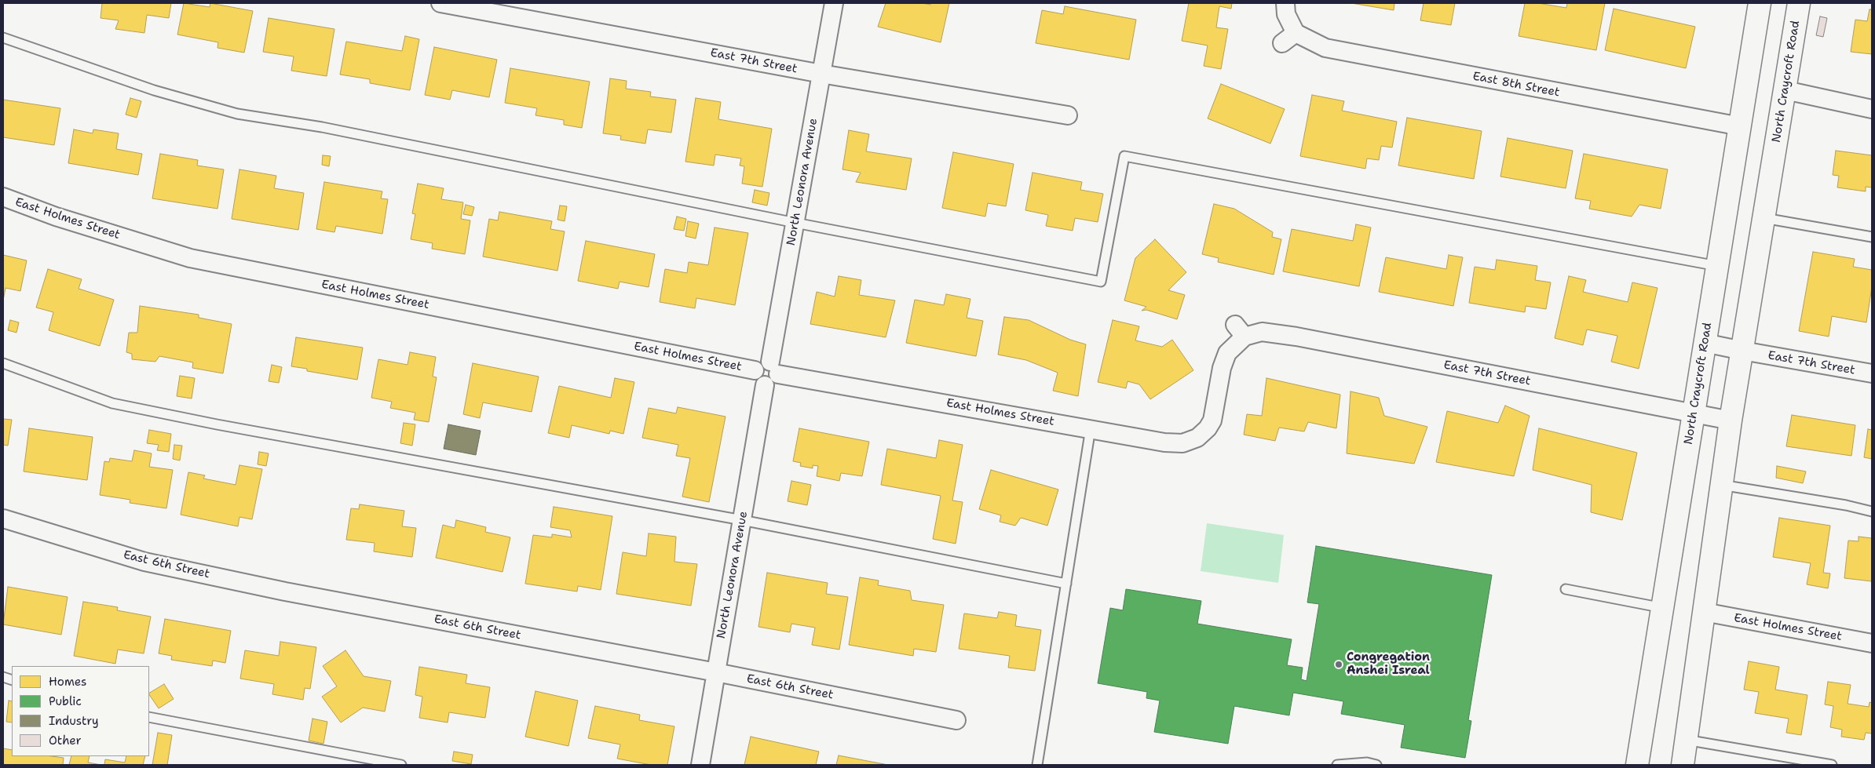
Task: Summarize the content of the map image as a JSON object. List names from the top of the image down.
{
  "streets": {
    "main road": ["North Craycroft Road"],
    "street": [
      "East 7th Street",
      "East 8th Street",
      "North Leonora Avenue",
      "East Holmes Street",
      "East 6th Street"
    ]
  },
  "crossings": [
    ["East 7th Street", "North Craycroft Road"],
    ["East 7th Street", "North Leonora Avenue"],
    ["East 7th Street", "East Holmes Street"],
    ["North Craycroft Road", "East 8th Street"],
    ["North Craycroft Road", "East Holmes Street"],
    ["North Leonora Avenue", "East Holmes Street"],
    ["North Leonora Avenue", "East 6th Street"]
  ],
  "places": ["Congregation Anshei Isreal"],
  "legend": [
    "Homes",
    "Public",
    "Industry",
    "Other"
  ]
}
